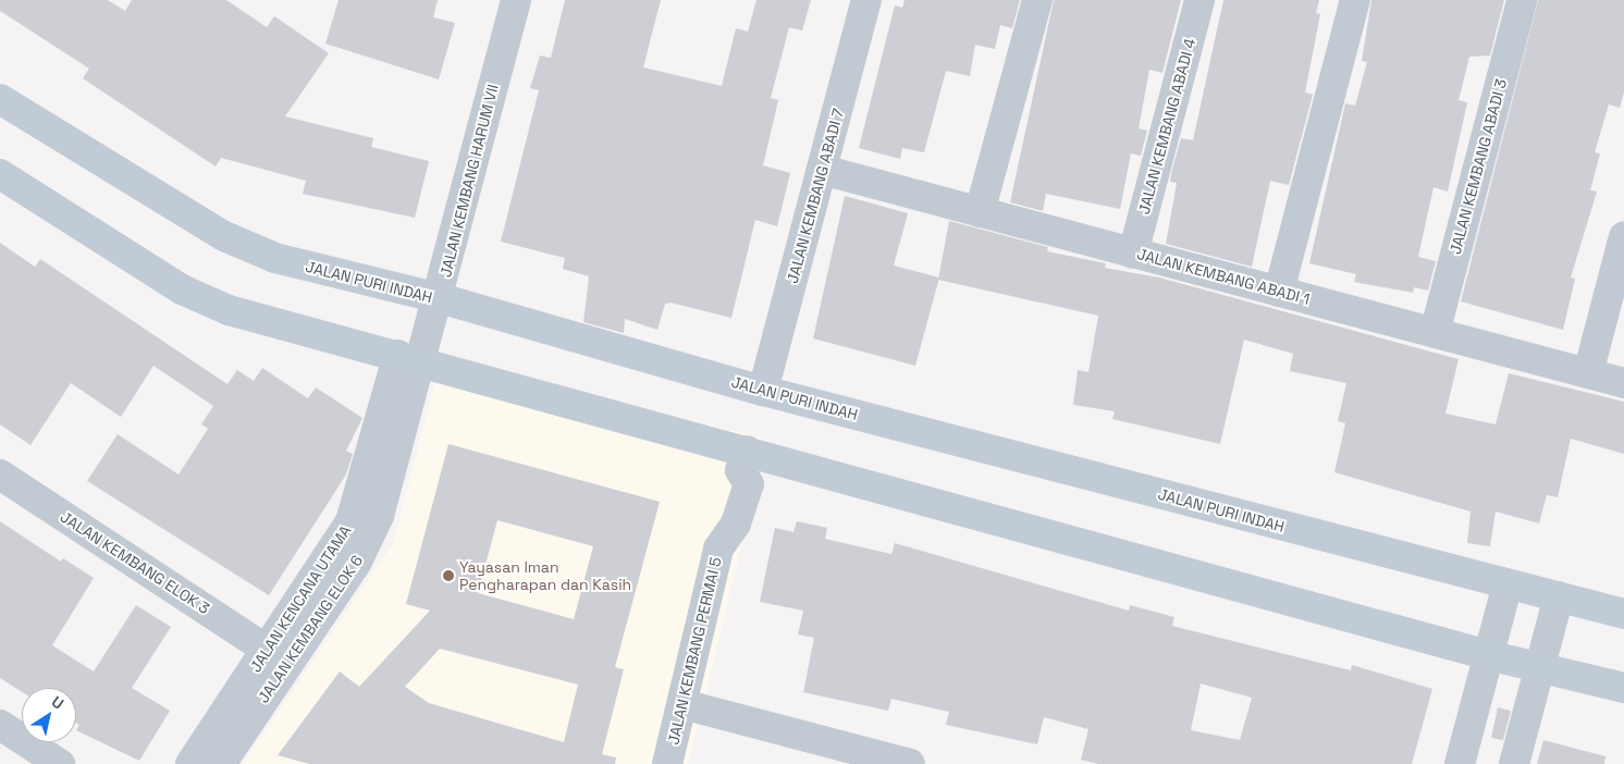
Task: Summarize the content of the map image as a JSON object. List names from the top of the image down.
{
  "streets": {
    "main road": ["JALAN PURI INDAH"],
    "street": [
      "JALAN KEMBANG ABADI 4",
      "JALAN KEMBANG ABADI 3",
      "JALAN KEMBANG HARUM VII",
      "JALAN KEMBANG ABADI 7",
      "JALAN KEMBANG ABADI 1",
      "JALAN KEMBANG ELOK 3",
      "JALAN KENCANA UTAMA",
      "JALAN KEMBANG ELOK 6",
      "JALAN KEMBANG PERMAI 5"
    ]
  },
  "crossings": [
    ["JALAN KEMBANG ABADI 4", "JALAN KEMBANG ABADI 1"],
    ["JALAN KEMBANG ABADI 3", "JALAN KEMBANG ABADI 1"],
    ["JALAN KEMBANG HARUM VII", "JALAN PURI INDAH"],
    ["JALAN KEMBANG HARUM VII", "JALAN KEMBANG ELOK 6"],
    ["JALAN KEMBANG ABADI 7", "JALAN KEMBANG ABADI 1"],
    ["JALAN KEMBANG ABADI 7", "JALAN PURI INDAH"],
    ["JALAN KEMBANG ELOK 3", "JALAN KENCANA UTAMA"],
    ["JALAN KENCANA UTAMA", "JALAN KEMBANG ELOK 6"]
  ],
  "places": ["Yayasan Iman Pengharapan dan Kasih"],
  "north": "top right"
}
